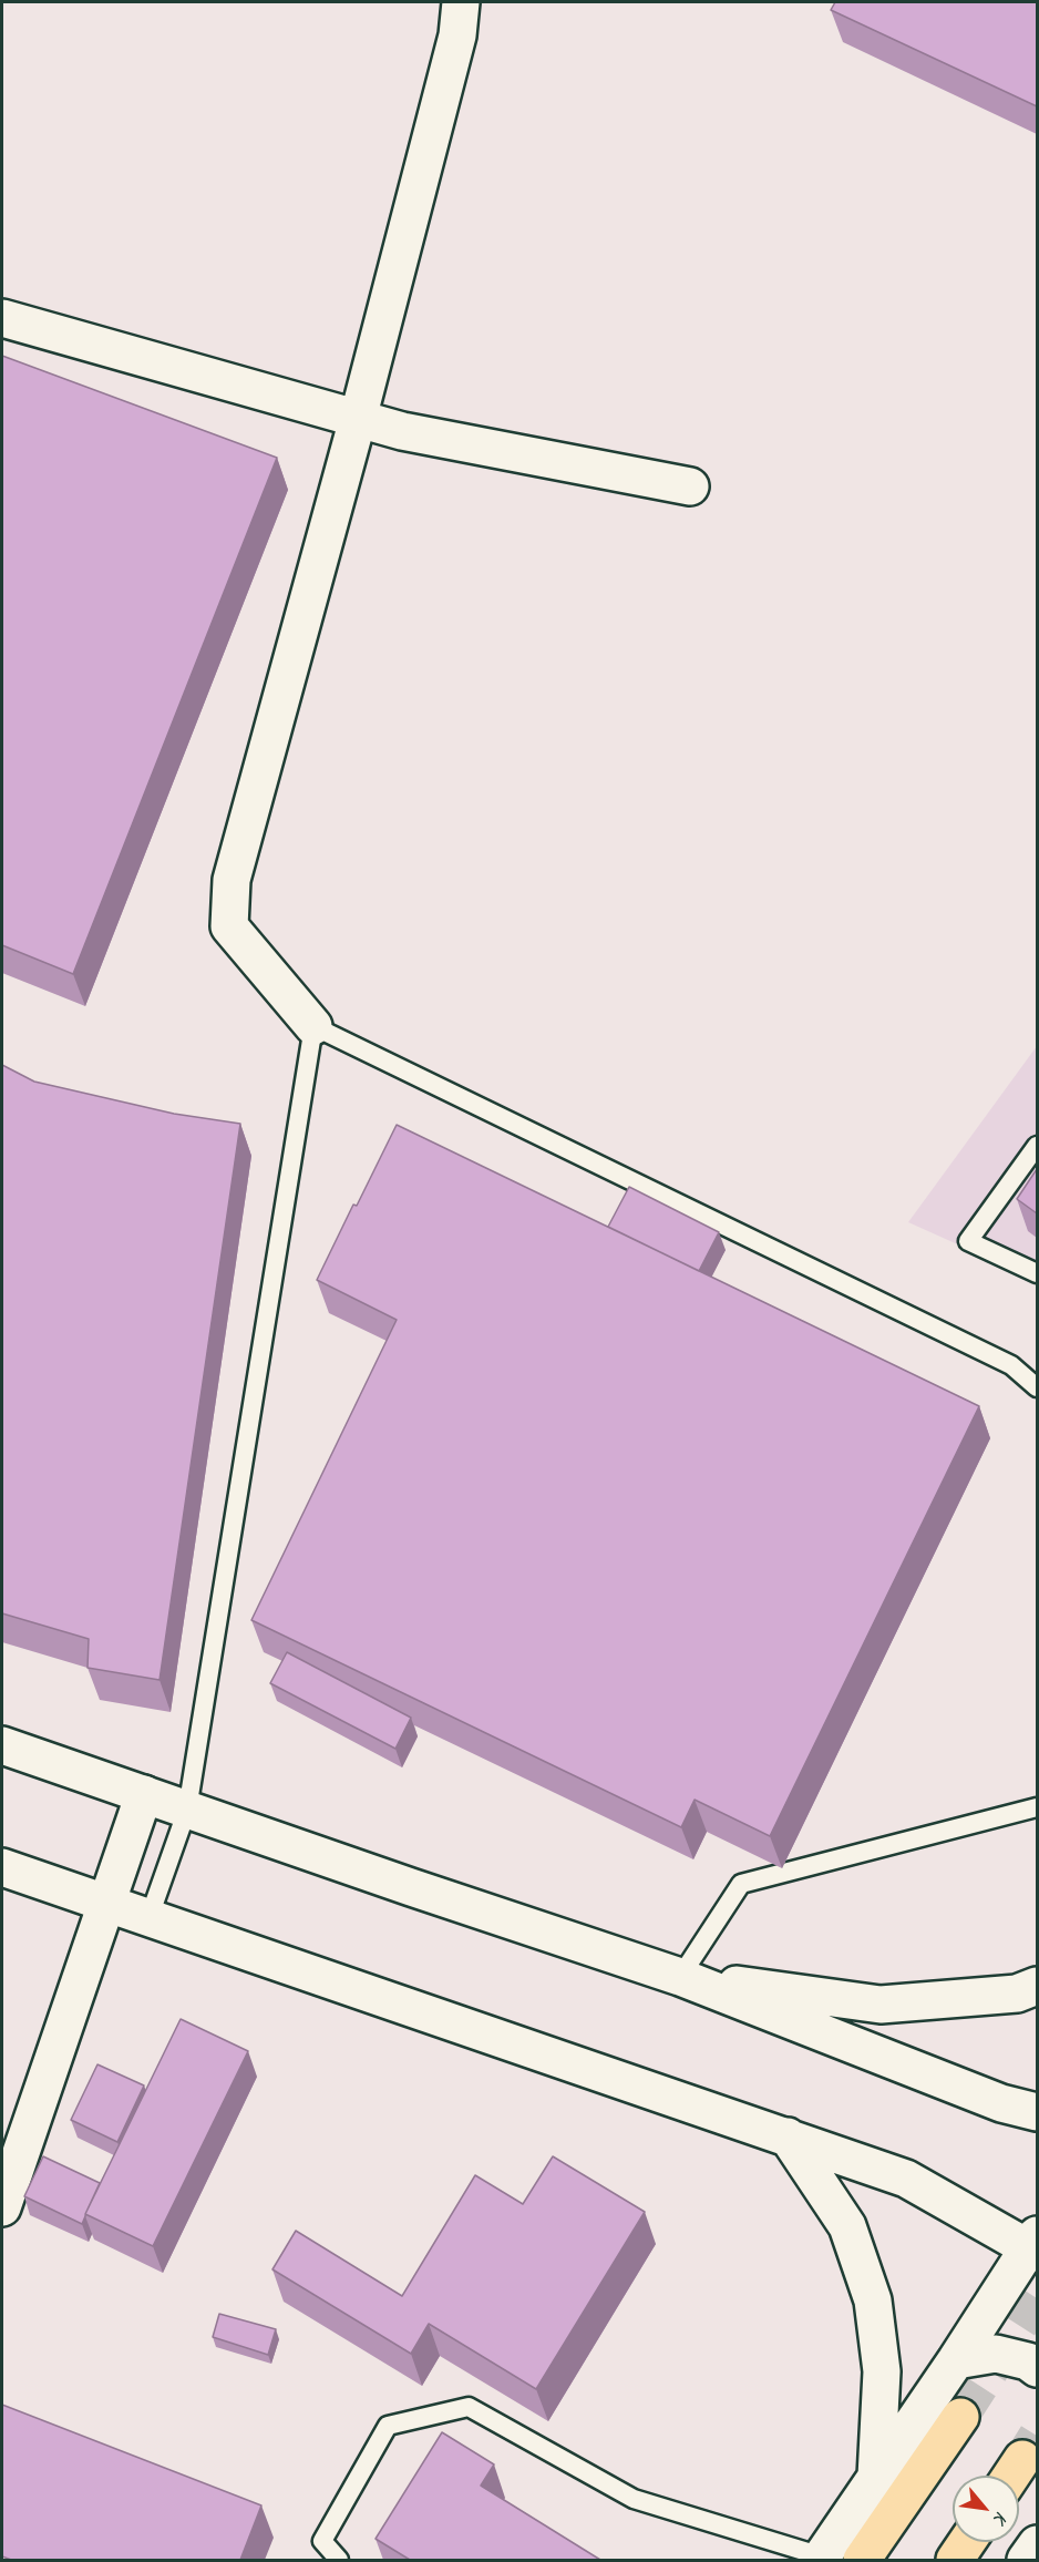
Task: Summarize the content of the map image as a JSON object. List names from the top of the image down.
{
  "north": "bottom right"
}
